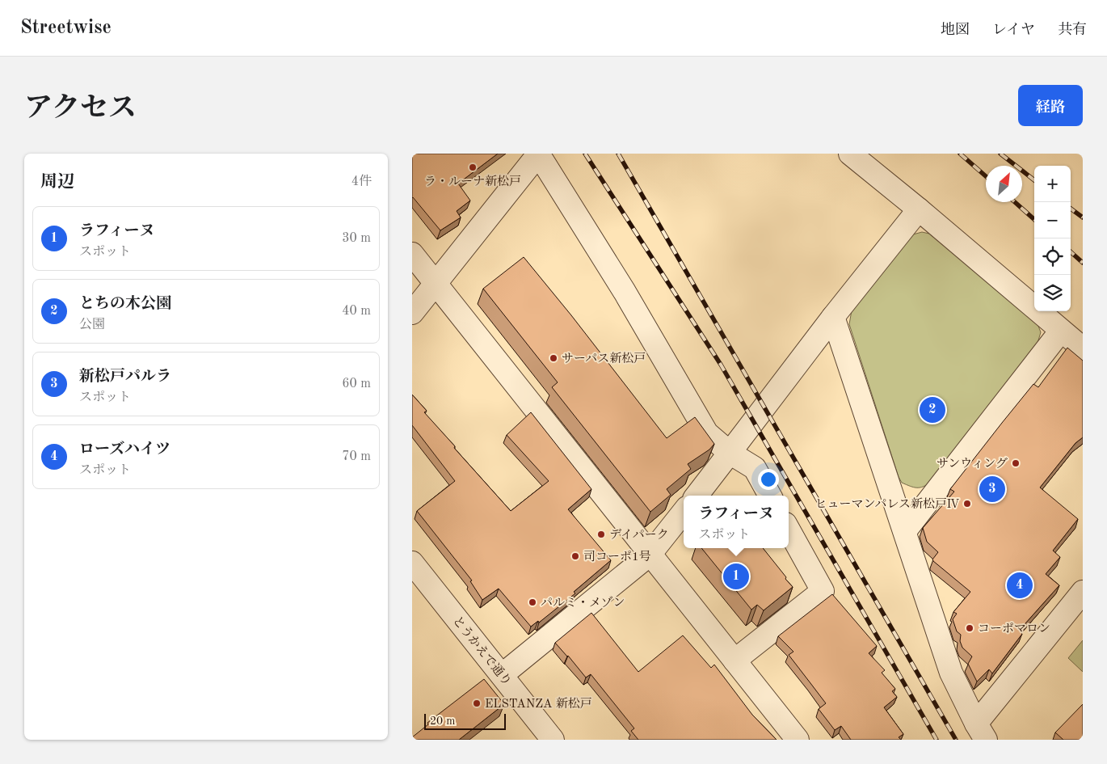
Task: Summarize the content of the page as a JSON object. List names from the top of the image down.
{
  "streets": {
    "street": ["とうかえで通り"]
  },
  "places": [
    "ラ・ルーナ新松戸",
    "サーパス新松戸",
    "サンウィング",
    "ヒューマンパレス新松戸Ⅳ",
    "デイパーク",
    "司コーポ1号",
    "パルミ・メゾン",
    "コーポマロン",
    "ELSTANZA 新松戸"
  ],
  "scale_bar": "20 m",
  "north": "top right",
  "page": {
    "header": "Streetwise",
    "nav": ["地図", "レイヤ", "共有"],
    "title": "アクセス",
    "buttons": "経路",
    "heading": ["周辺", "4件"],
    "map_buttons": ["+", "−"],
    "list": [
      {
        "mark": "1",
        "name": "ラフィーヌ",
        "note": "スポット",
        "value": "30 m"
      },
      {
        "mark": "2",
        "name": "とちの木公園",
        "note": "公園",
        "value": "40 m"
      },
      {
        "mark": "3",
        "name": "新松戸パルラ",
        "note": "スポット",
        "value": "60 m"
      },
      {
        "mark": "4",
        "name": "ローズハイツ",
        "note": "スポット",
        "value": "70 m"
      }
    ],
    "pins": [
      "2",
      "3",
      "1",
      "4"
    ],
    "popup": ["ラフィーヌ", "スポット"],
    "scale": "20 m"
  }
}
